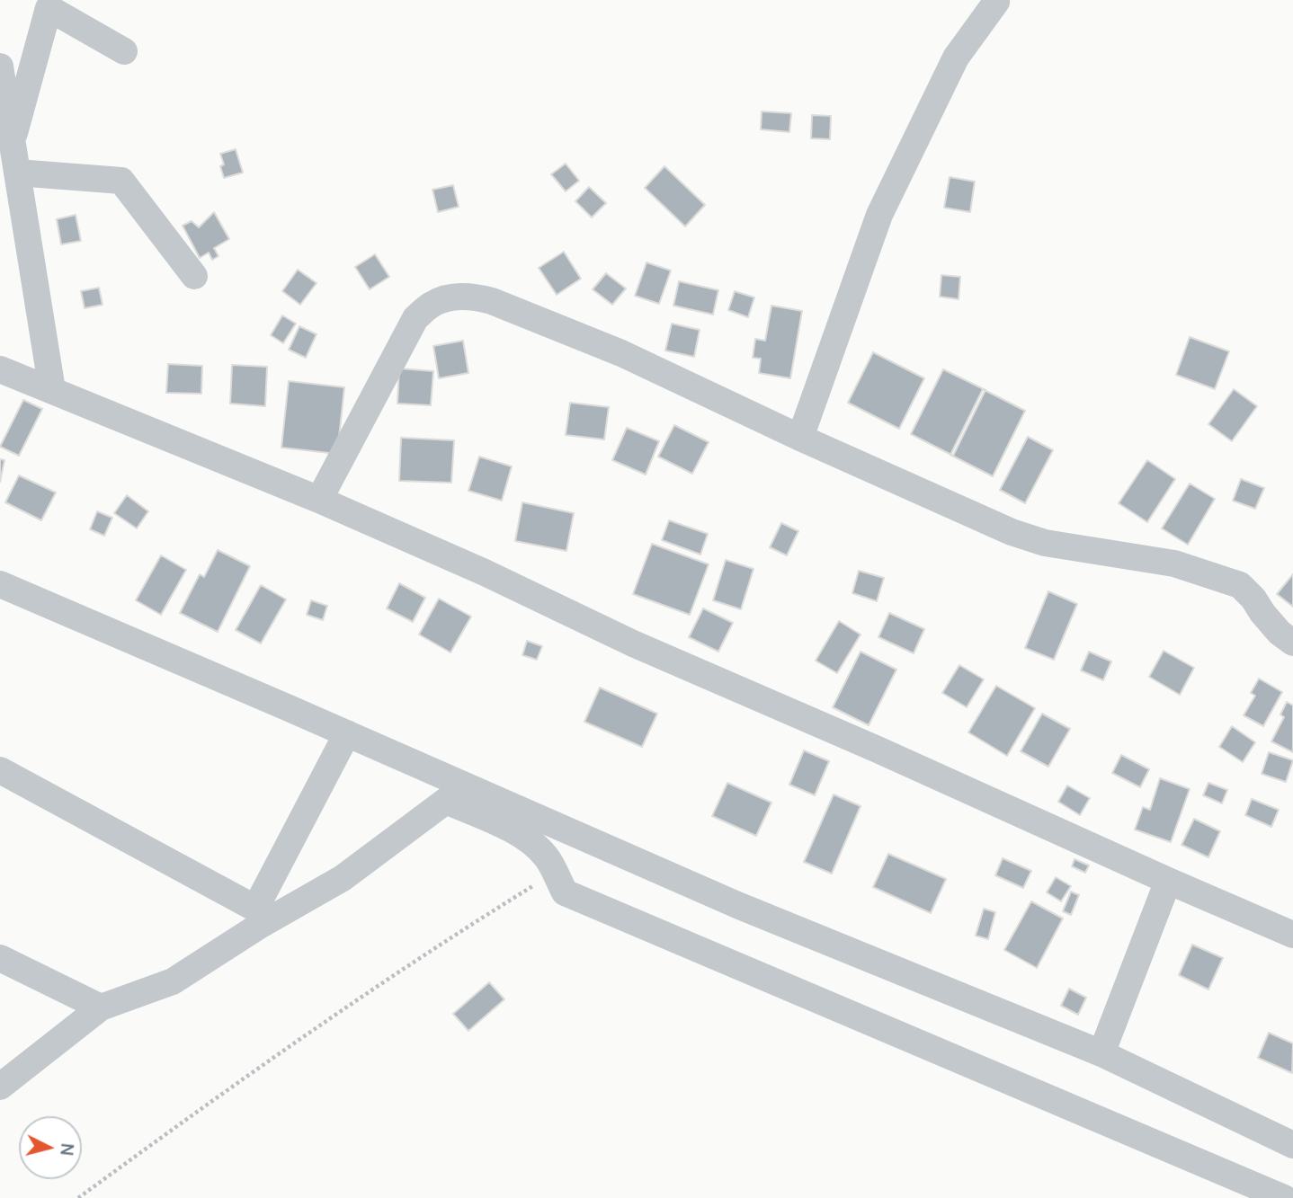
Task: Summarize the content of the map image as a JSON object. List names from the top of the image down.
{
  "north": "right"
}
